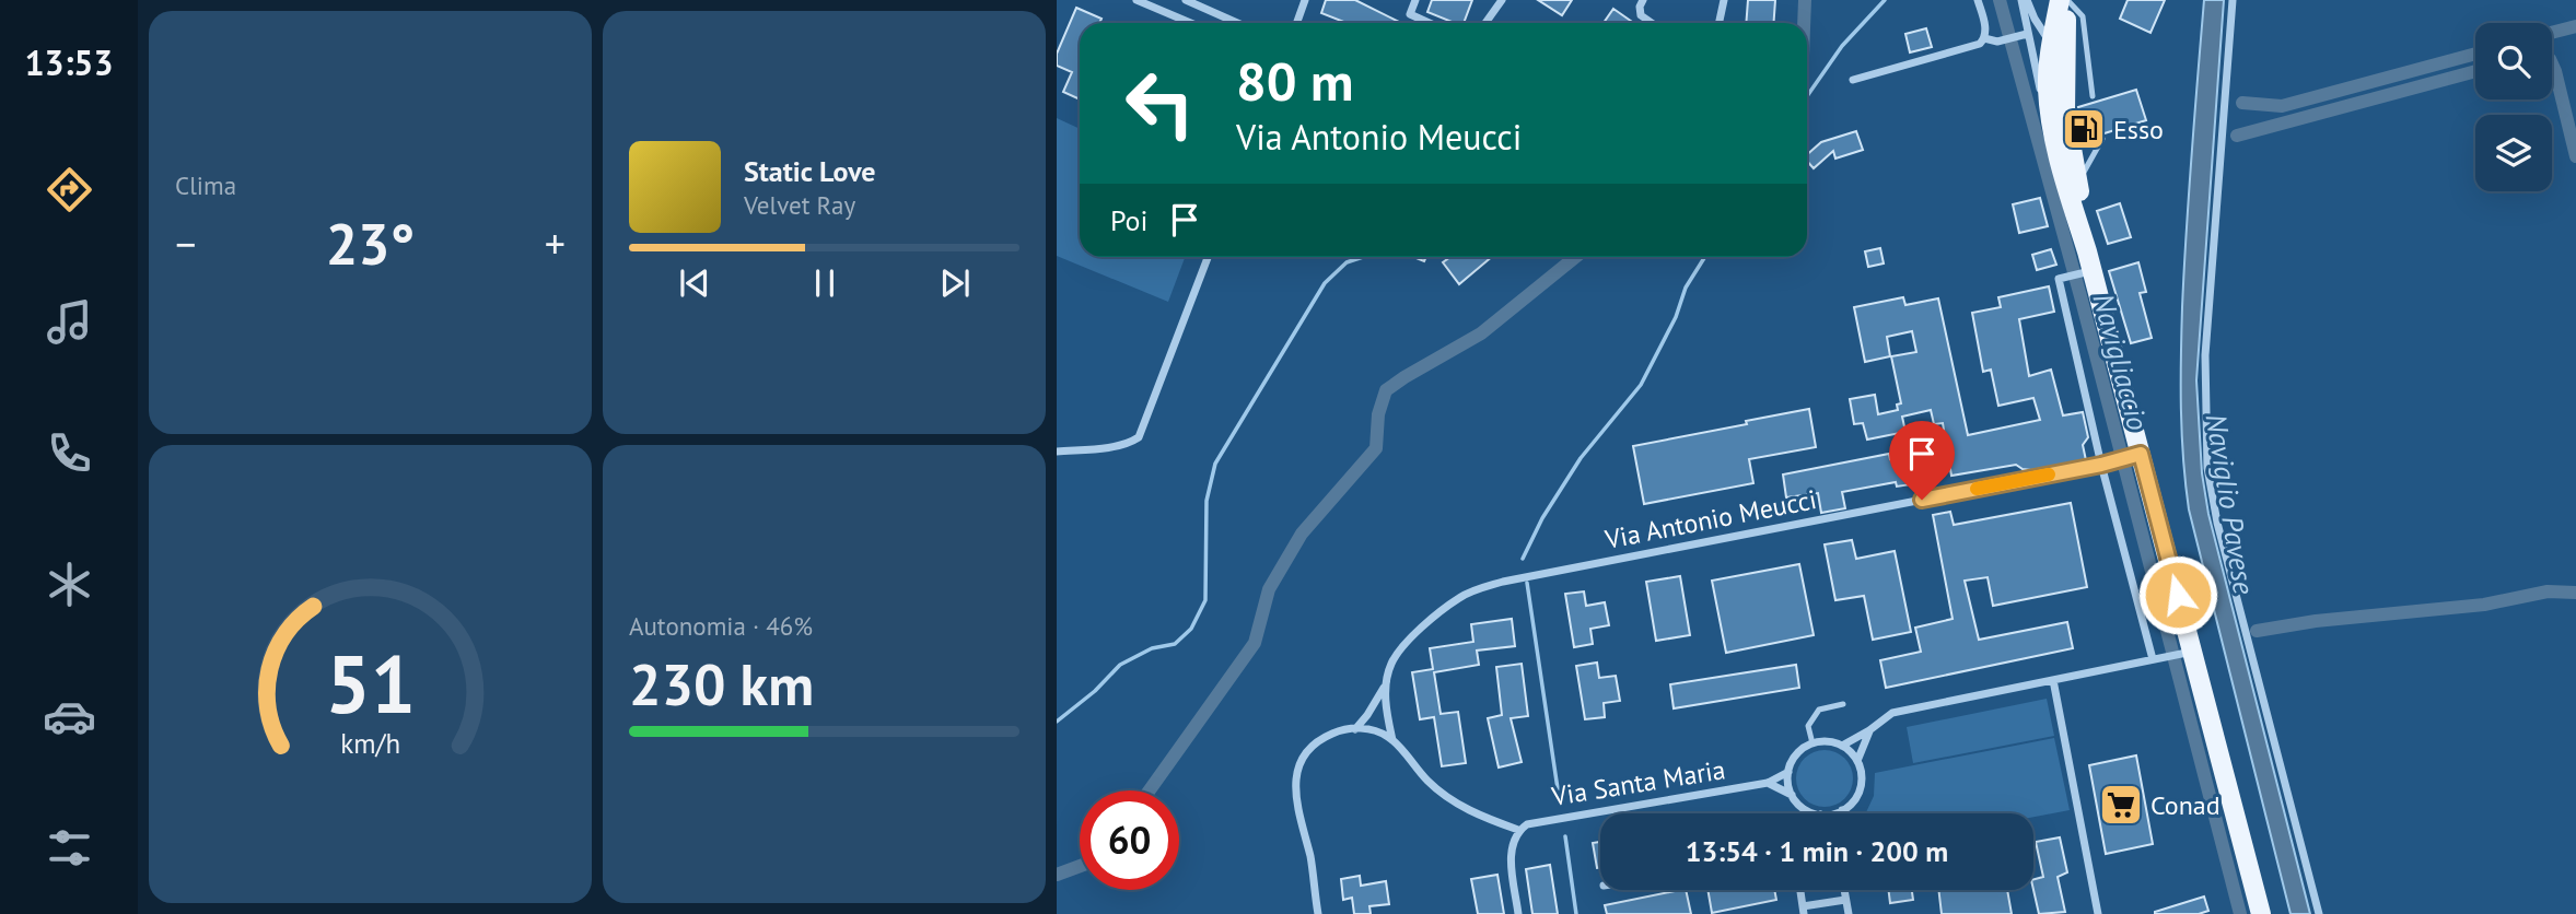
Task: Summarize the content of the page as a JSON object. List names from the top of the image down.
{
  "streets": {
    "street": ["Via Antonio Meucci", "Via Santa Maria"]
  },
  "water": ["Navigliaccio", "Naviglio Pavese"],
  "places": {
    "fuel station": ["Esso"],
    "supermarket": ["Conad"]
  },
  "page": {
    "tabs": "13:53",
    "tile": [
      "Clima",
      ["Autonomia · 46%", "230 km"]
    ],
    "turn": ["80 m", "Via Antonio Meucci"],
    "song": ["Static Love", "Velvet Ray"],
    "then": "Poi",
    "heat": ["−", "23°", "+"],
    "limit": "60",
    "trip": "13:54 · 1 min · 200 m",
    "gauge": ["51", "km/h"]
  }
}
